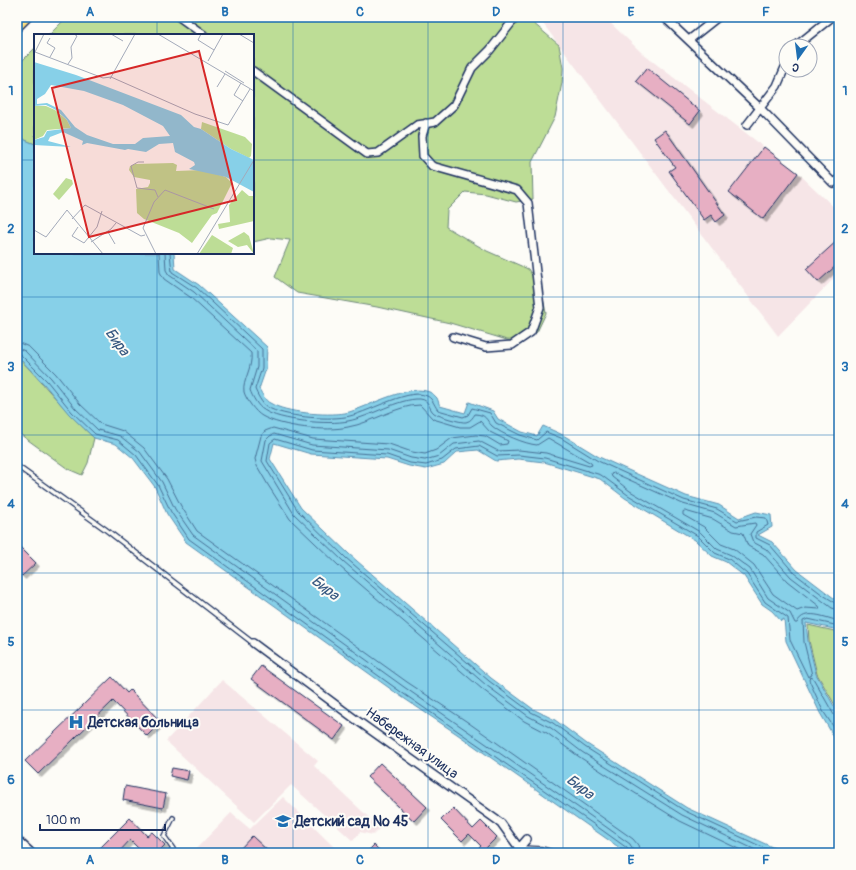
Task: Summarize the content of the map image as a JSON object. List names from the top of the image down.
{
  "streets": {
    "street": ["Набережная улица"]
  },
  "water": ["Бира"],
  "places": {
    "hospital": ["Детская больница"],
    "school or university": ["Детский сад № 45"]
  },
  "scale_bar": "100 m",
  "north": "bottom",
  "grid": {
    "columns": [
      "A",
      "B",
      "C",
      "D",
      "E",
      "F"
    ],
    "rows": [
      "1",
      "2",
      "3",
      "4",
      "5",
      "6"
    ]
  }
}
